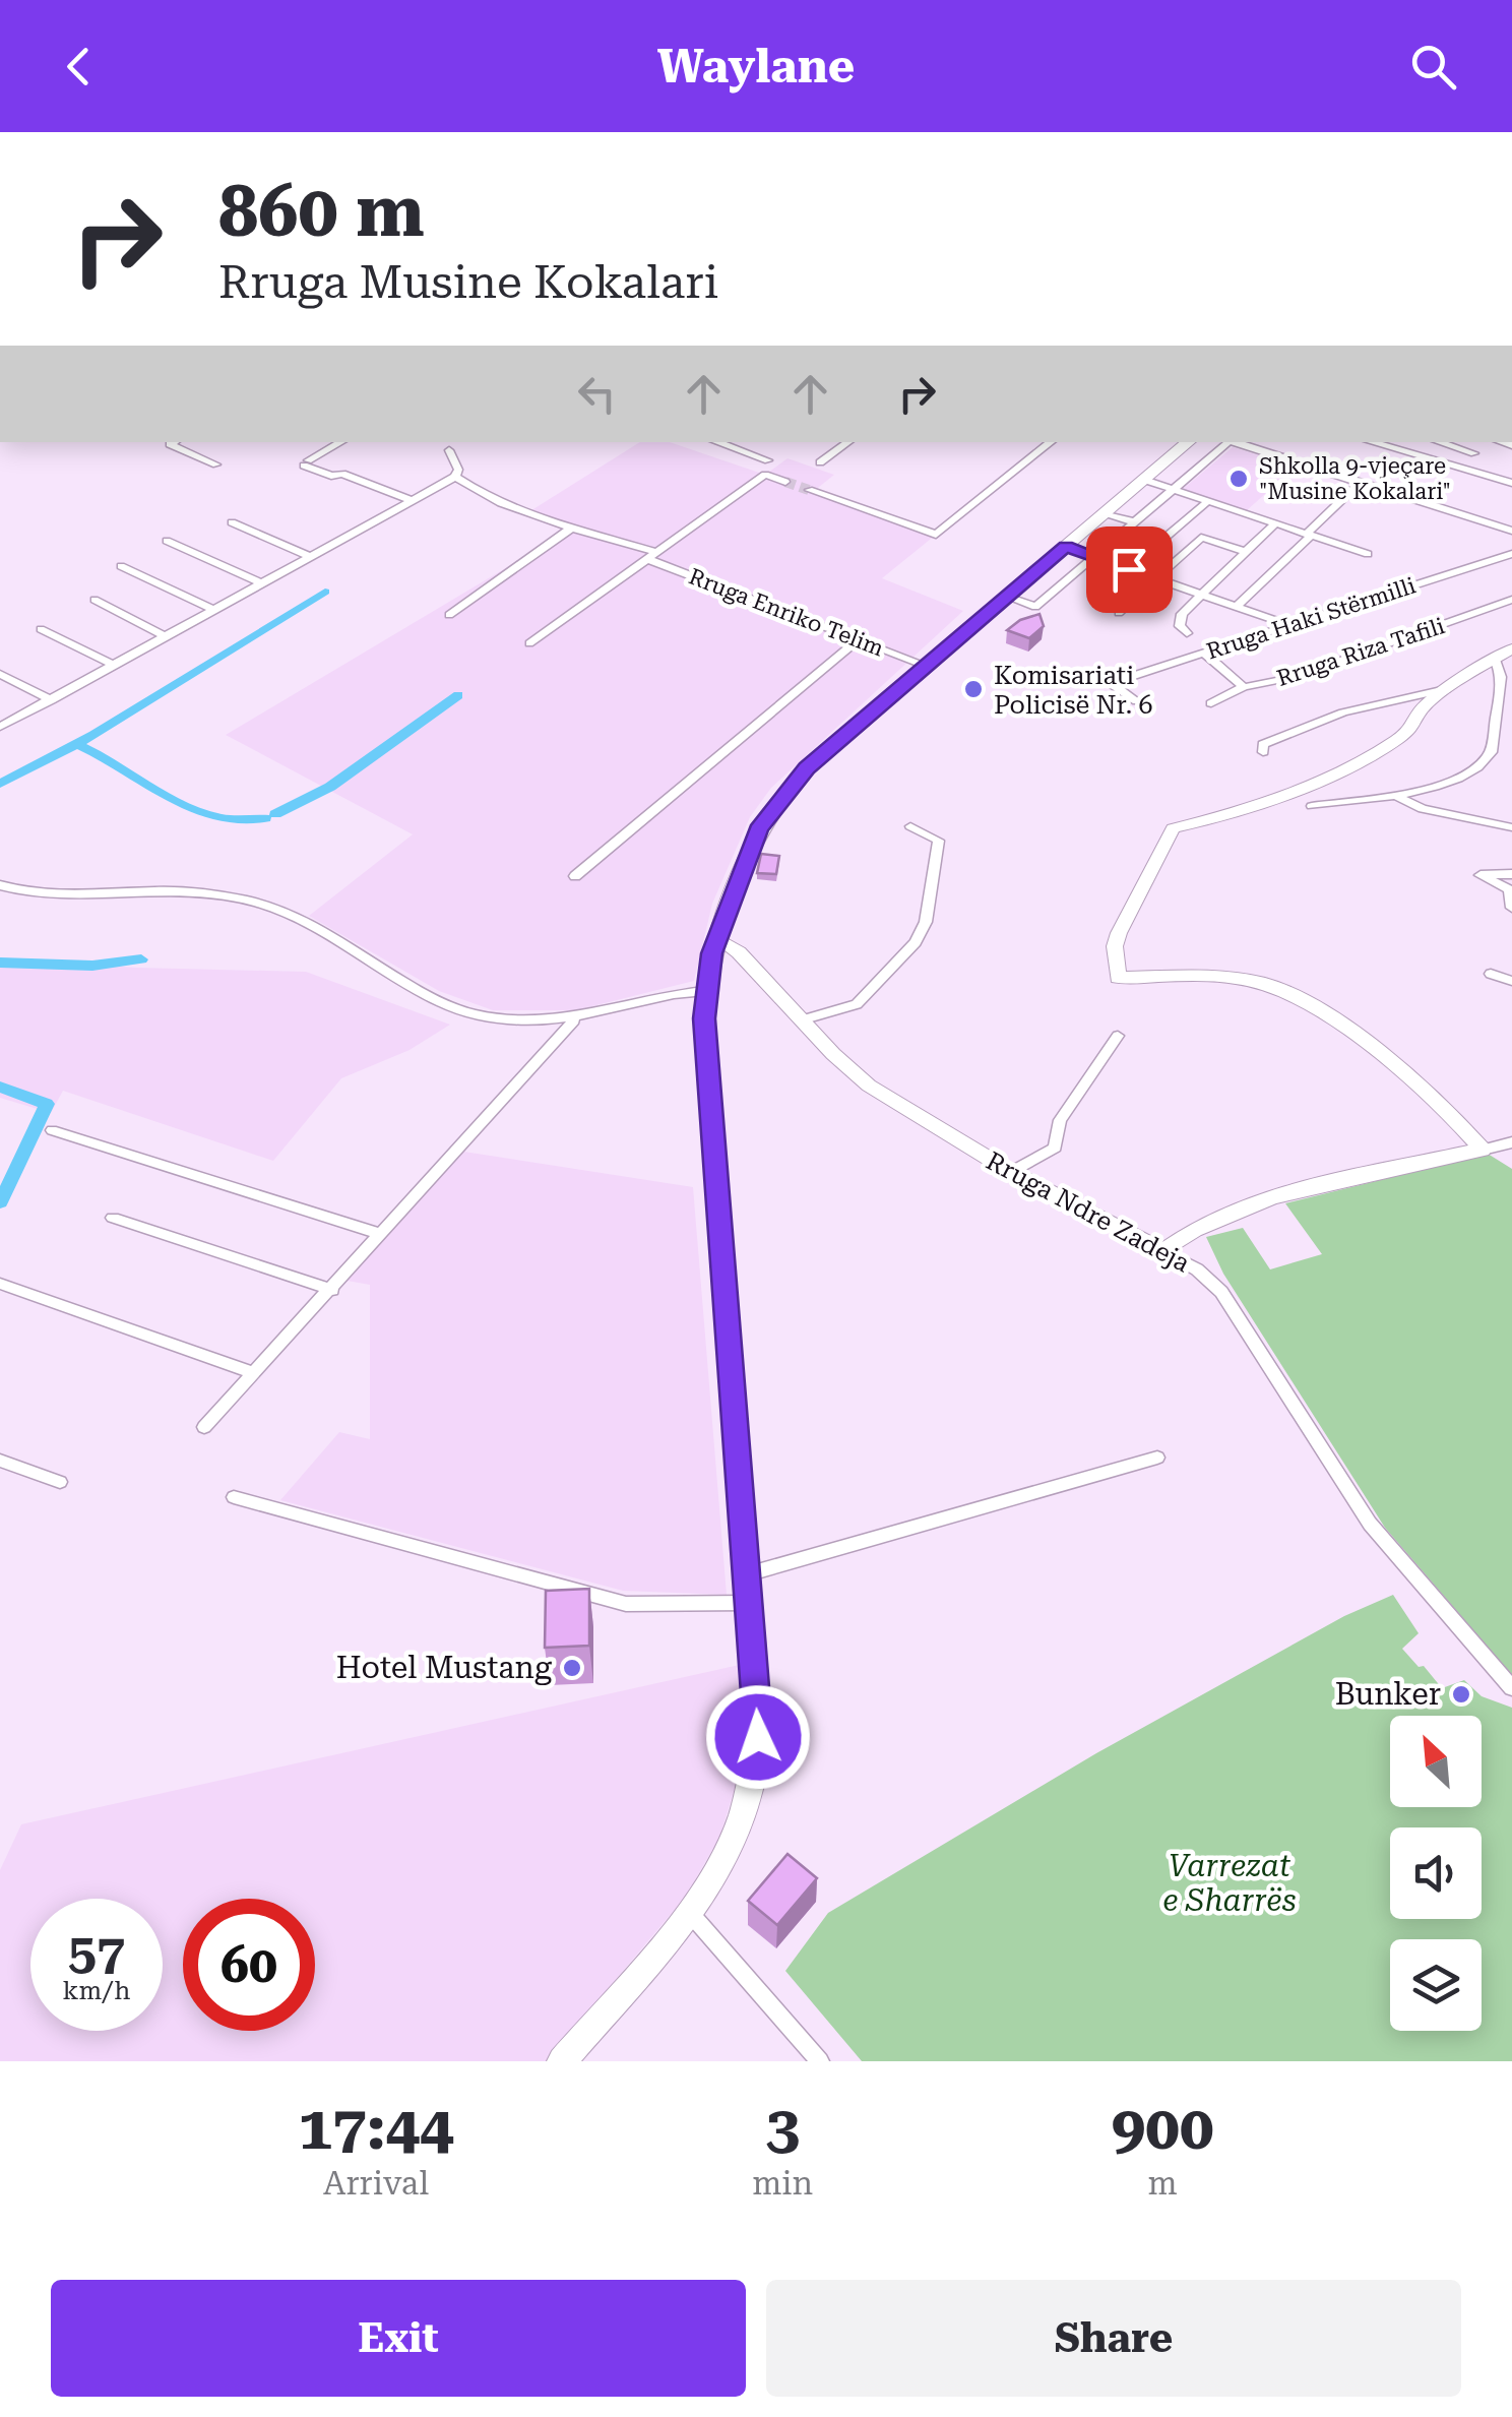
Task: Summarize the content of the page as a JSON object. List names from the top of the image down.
{
  "streets": {
    "street": [
      "Rruga Enriko Telim",
      "Rruga Haki Stërmilli",
      "Rruga Riza Tafili",
      "Rruga Ndre Zadeja"
    ]
  },
  "parks": ["Varrezat e Sharrës"],
  "places": [
    "Shkolla 9-vjeçare \"Musine Kokalari\"",
    "Komisariati Policisë Nr. 6",
    "Hotel Mustang",
    "Bunker"
  ],
  "north": "top left",
  "page": {
    "header": "Waylane",
    "turn": ["860 m", "Rruga Musine Kokalari"],
    "speed": "57 km/h",
    "limit": "60",
    "eta": [
      "17:44",
      "Arrival",
      "3",
      "min",
      "900",
      "m"
    ],
    "buttons": ["Exit", "Share"]
  }
}
